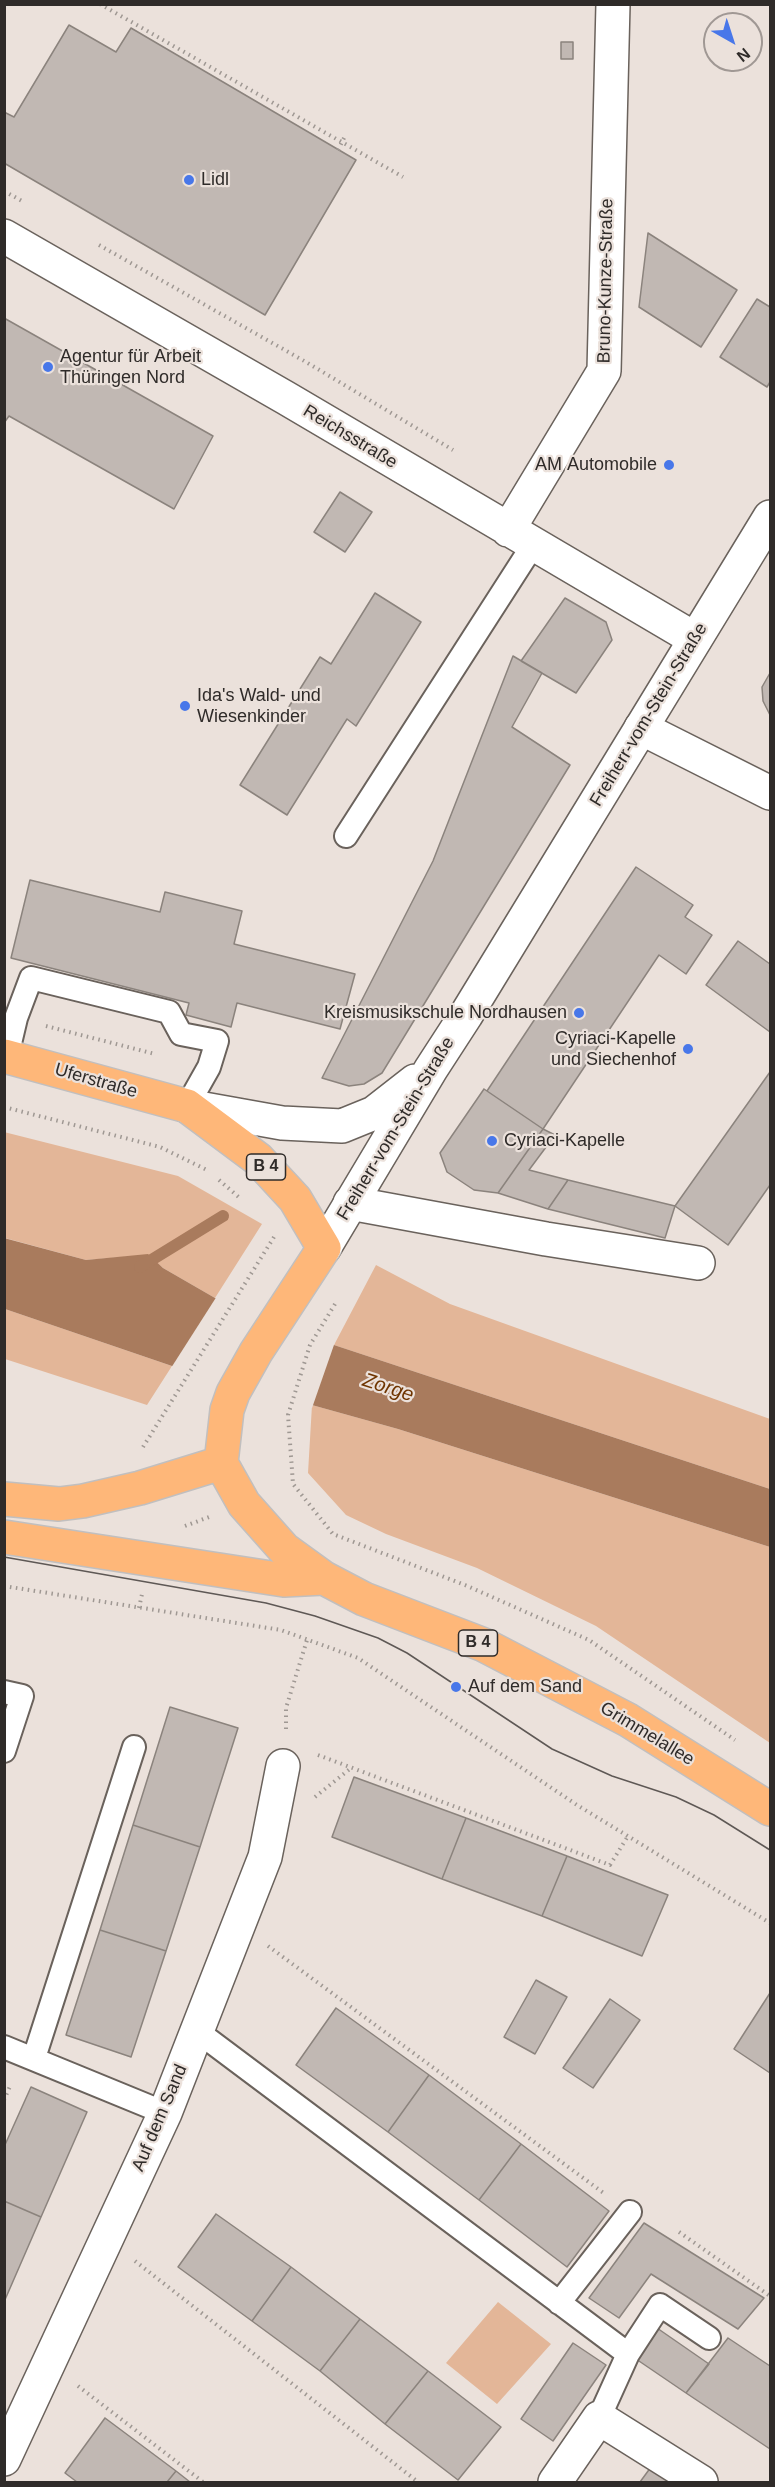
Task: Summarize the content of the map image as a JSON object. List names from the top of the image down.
{
  "streets": {
    "main road": [
      "Freiherr-vom-Stein-Straße",
      "Uferstraße",
      "B 4",
      "Grimmelallee"
    ],
    "street": ["Bruno-Kunze-Straße", "Reichsstraße", "Auf dem Sand"]
  },
  "crossings": [
    ["Bruno-Kunze-Straße", "Reichsstraße"],
    ["Reichsstraße", "Freiherr-vom-Stein-Straße"],
    ["Freiherr-vom-Stein-Straße", "B 4"],
    ["Uferstraße", "B 4"],
    ["B 4", "Grimmelallee"]
  ],
  "water": ["Zorge"],
  "places": [
    "Lidl",
    "Agentur für Arbeit Thüringen Nord",
    "AM Automobile",
    "Ida's Wald- und Wiesenkinder",
    "Kreismusikschule Nordhausen",
    "Cyriaci-Kapelle und Siechenhof",
    "Cyriaci-Kapelle",
    "Auf dem Sand"
  ],
  "north": "bottom right"
}
